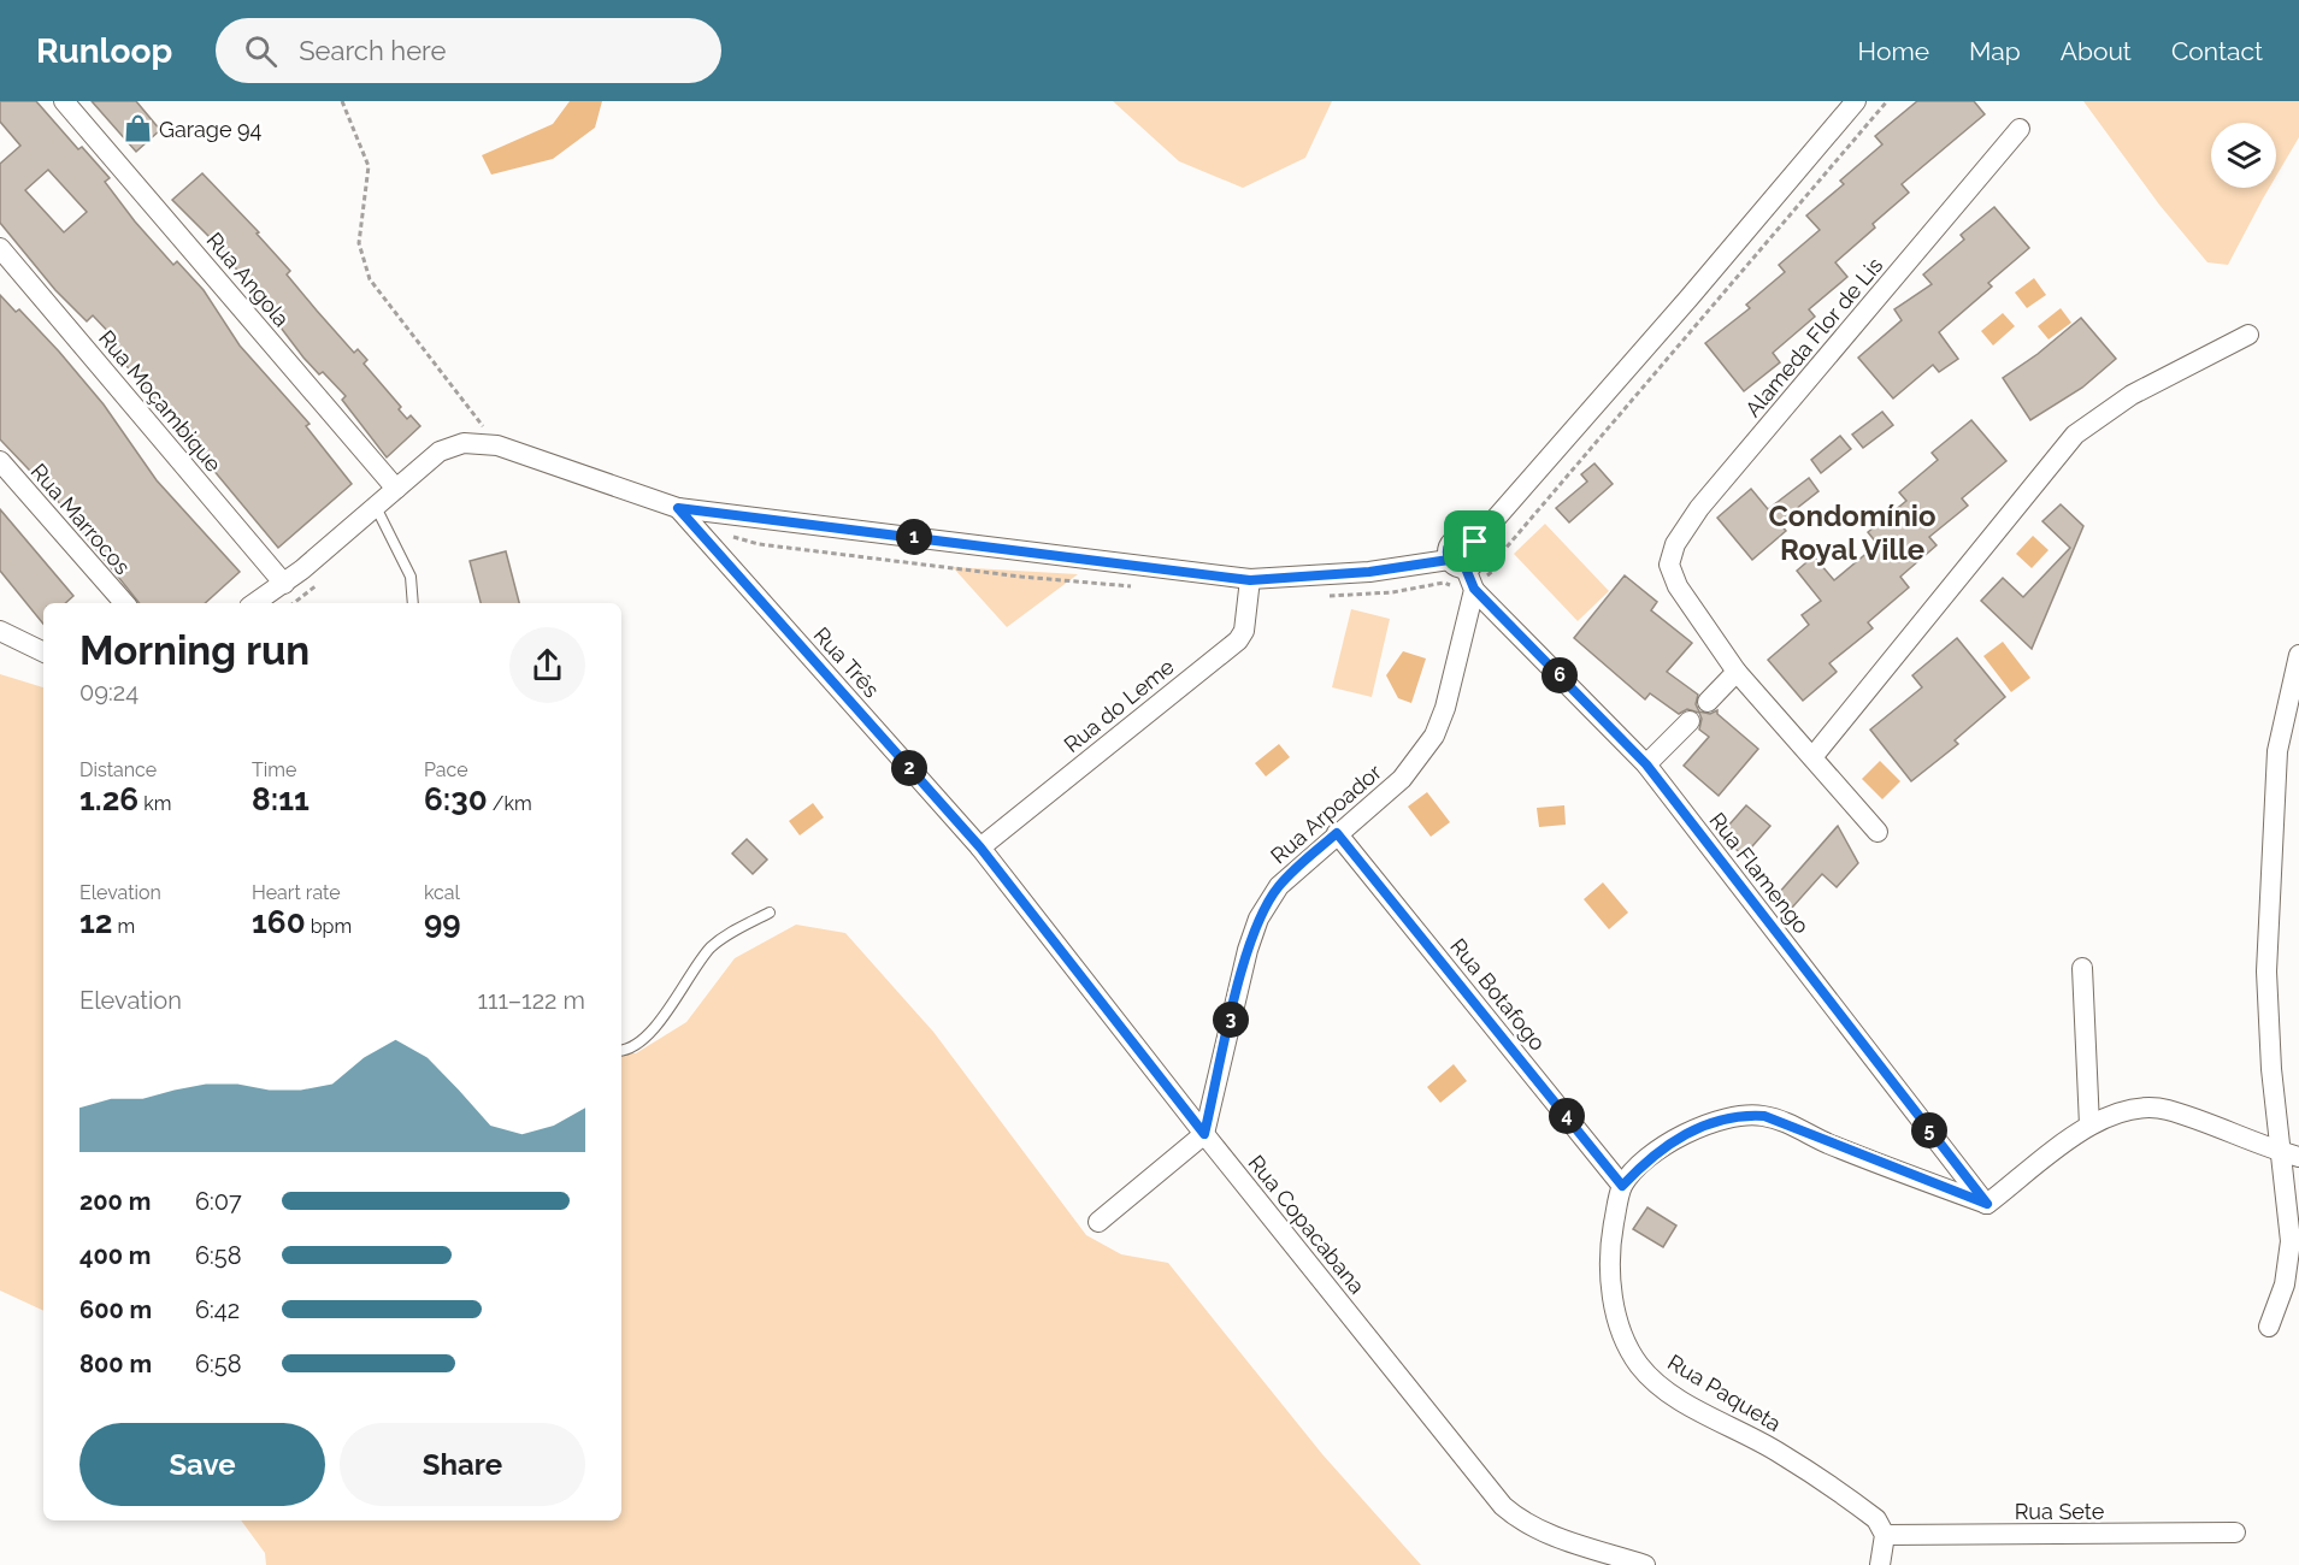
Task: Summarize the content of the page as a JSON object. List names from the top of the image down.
{
  "streets": {
    "street": [
      "Rua Angola",
      "Alameda Flor de Lis",
      "Rua Moçambique",
      "Rua Marrocos",
      "Rua Três",
      "Rua do Leme",
      "Rua Arpoador",
      "Rua Flamengo",
      "Rua Botafogo",
      "Rua Copacabana",
      "Rua Paqueta",
      "Rua Sete"
    ]
  },
  "crossings": [
    ["Rua Três", "Rua do Leme"],
    ["Rua Três", "Rua Copacabana"],
    ["Rua do Leme", "Rua Copacabana"],
    ["Rua Arpoador", "Rua Flamengo"],
    ["Rua Arpoador", "Rua Botafogo"],
    ["Rua Arpoador", "Rua Copacabana"],
    ["Rua Botafogo", "Rua Paqueta"],
    ["Rua Paqueta", "Rua Sete"]
  ],
  "districts": ["Condomínio Royal Ville"],
  "places": {
    "shop": ["Garage 94"]
  },
  "page": {
    "header": "Runloop",
    "search": "Search here",
    "nav": [
      "Home",
      "Map",
      "About",
      "Contact"
    ],
    "pins": [
      "1",
      "6",
      "2",
      "3",
      "4",
      "5"
    ],
    "heading": ["Morning run", "09:24"],
    "stats": [
      ["Distance", "1.26 km"],
      ["Time", "8:11"],
      ["Pace", "6:30 /km"],
      ["Elevation", "12 m"],
      ["Heart rate", "160 bpm"],
      ["kcal", "99"]
    ],
    "chart": ["Elevation", "111–122 m"],
    "list": [
      {
        "name": "200 m",
        "note": "6:07"
      },
      {
        "name": "400 m",
        "note": "6:58"
      },
      {
        "name": "600 m",
        "note": "6:42"
      },
      {
        "name": "800 m",
        "note": "6:58"
      }
    ],
    "buttons": ["Save", "Share"]
  }
}
